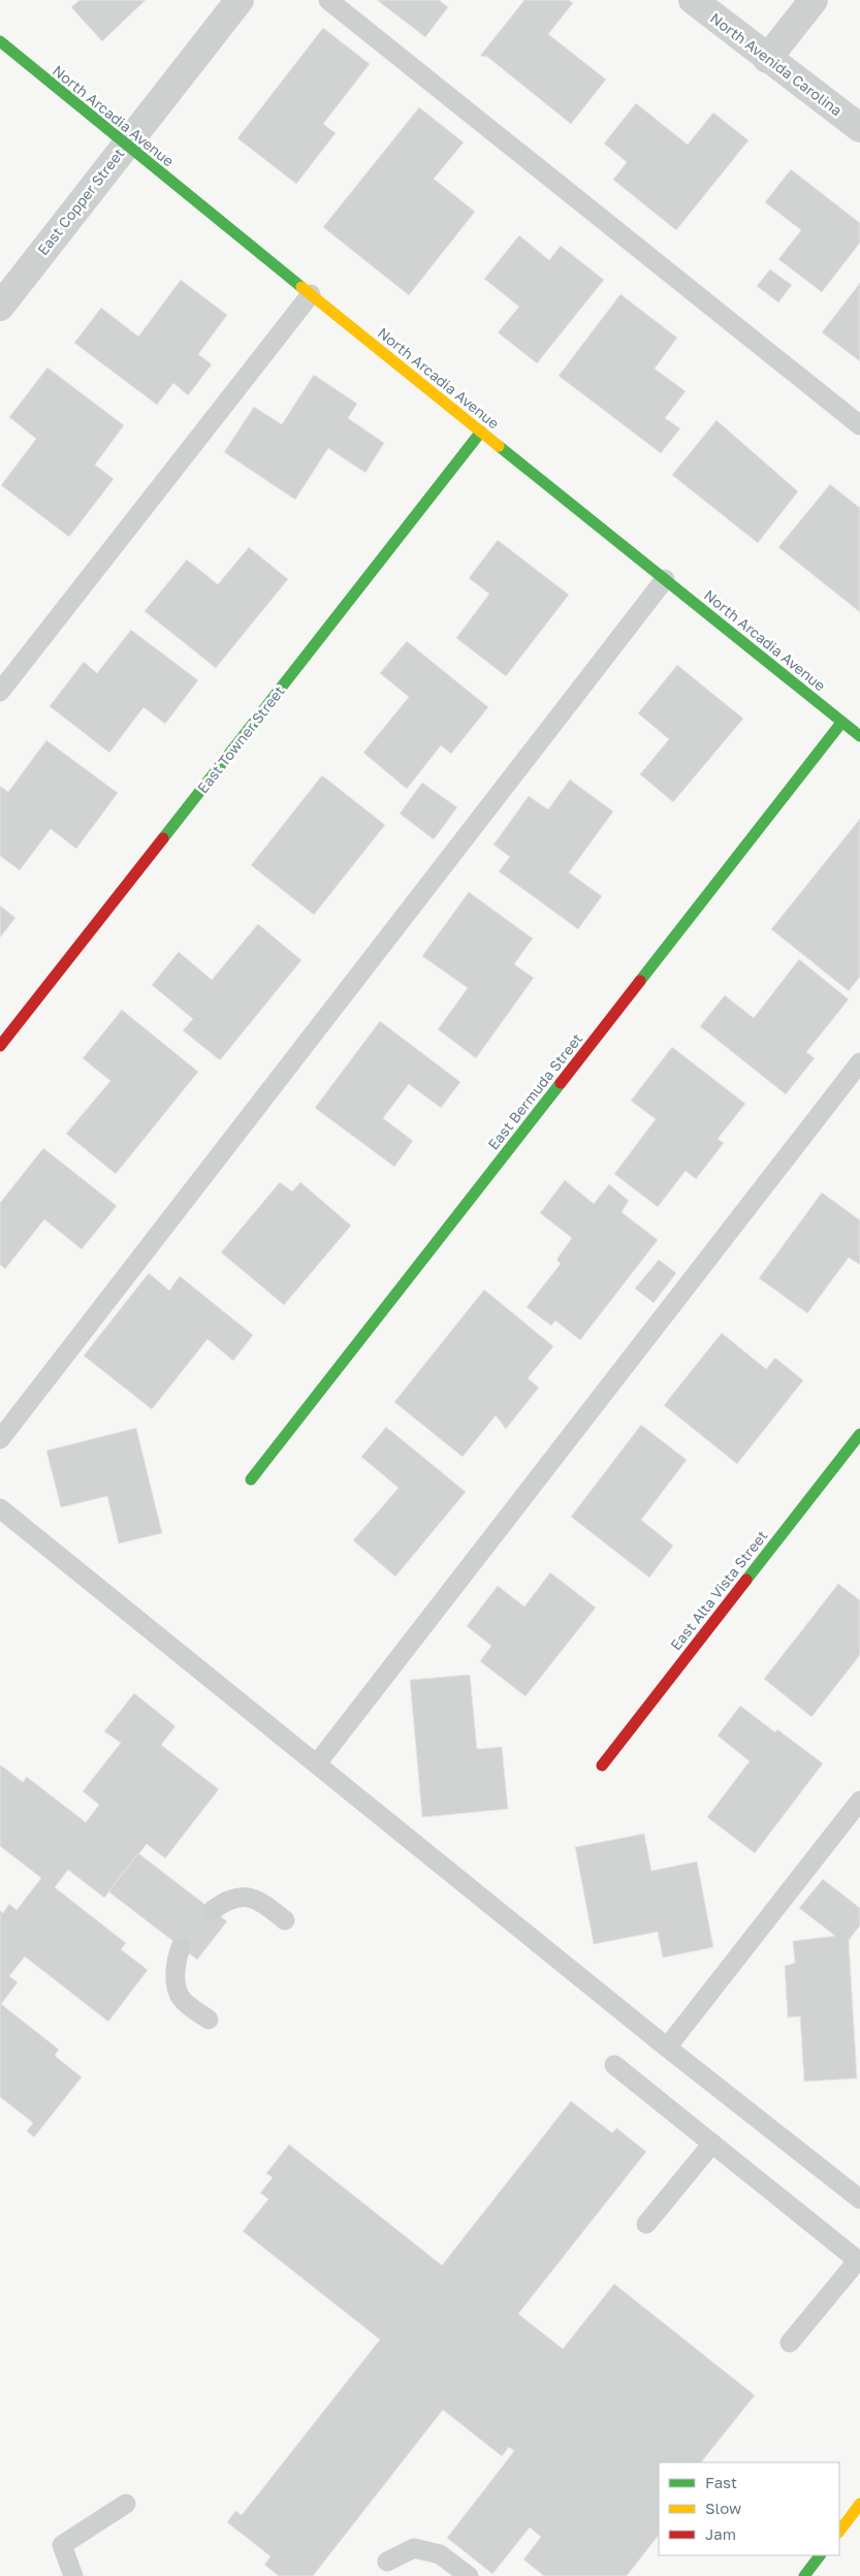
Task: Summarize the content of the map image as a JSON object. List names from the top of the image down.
{
  "streets": {
    "street": [
      "North Avenida Carolina",
      "North Arcadia Avenue",
      "East Copper Street",
      "East Towner Street",
      "East Bermuda Street",
      "East Alta Vista Street"
    ]
  },
  "crossings": [
    ["North Arcadia Avenue", "East Copper Street"],
    ["North Arcadia Avenue", "East Towner Street"],
    ["North Arcadia Avenue", "East Bermuda Street"]
  ],
  "legend": ["Fast", "Slow", "Jam"]
}
